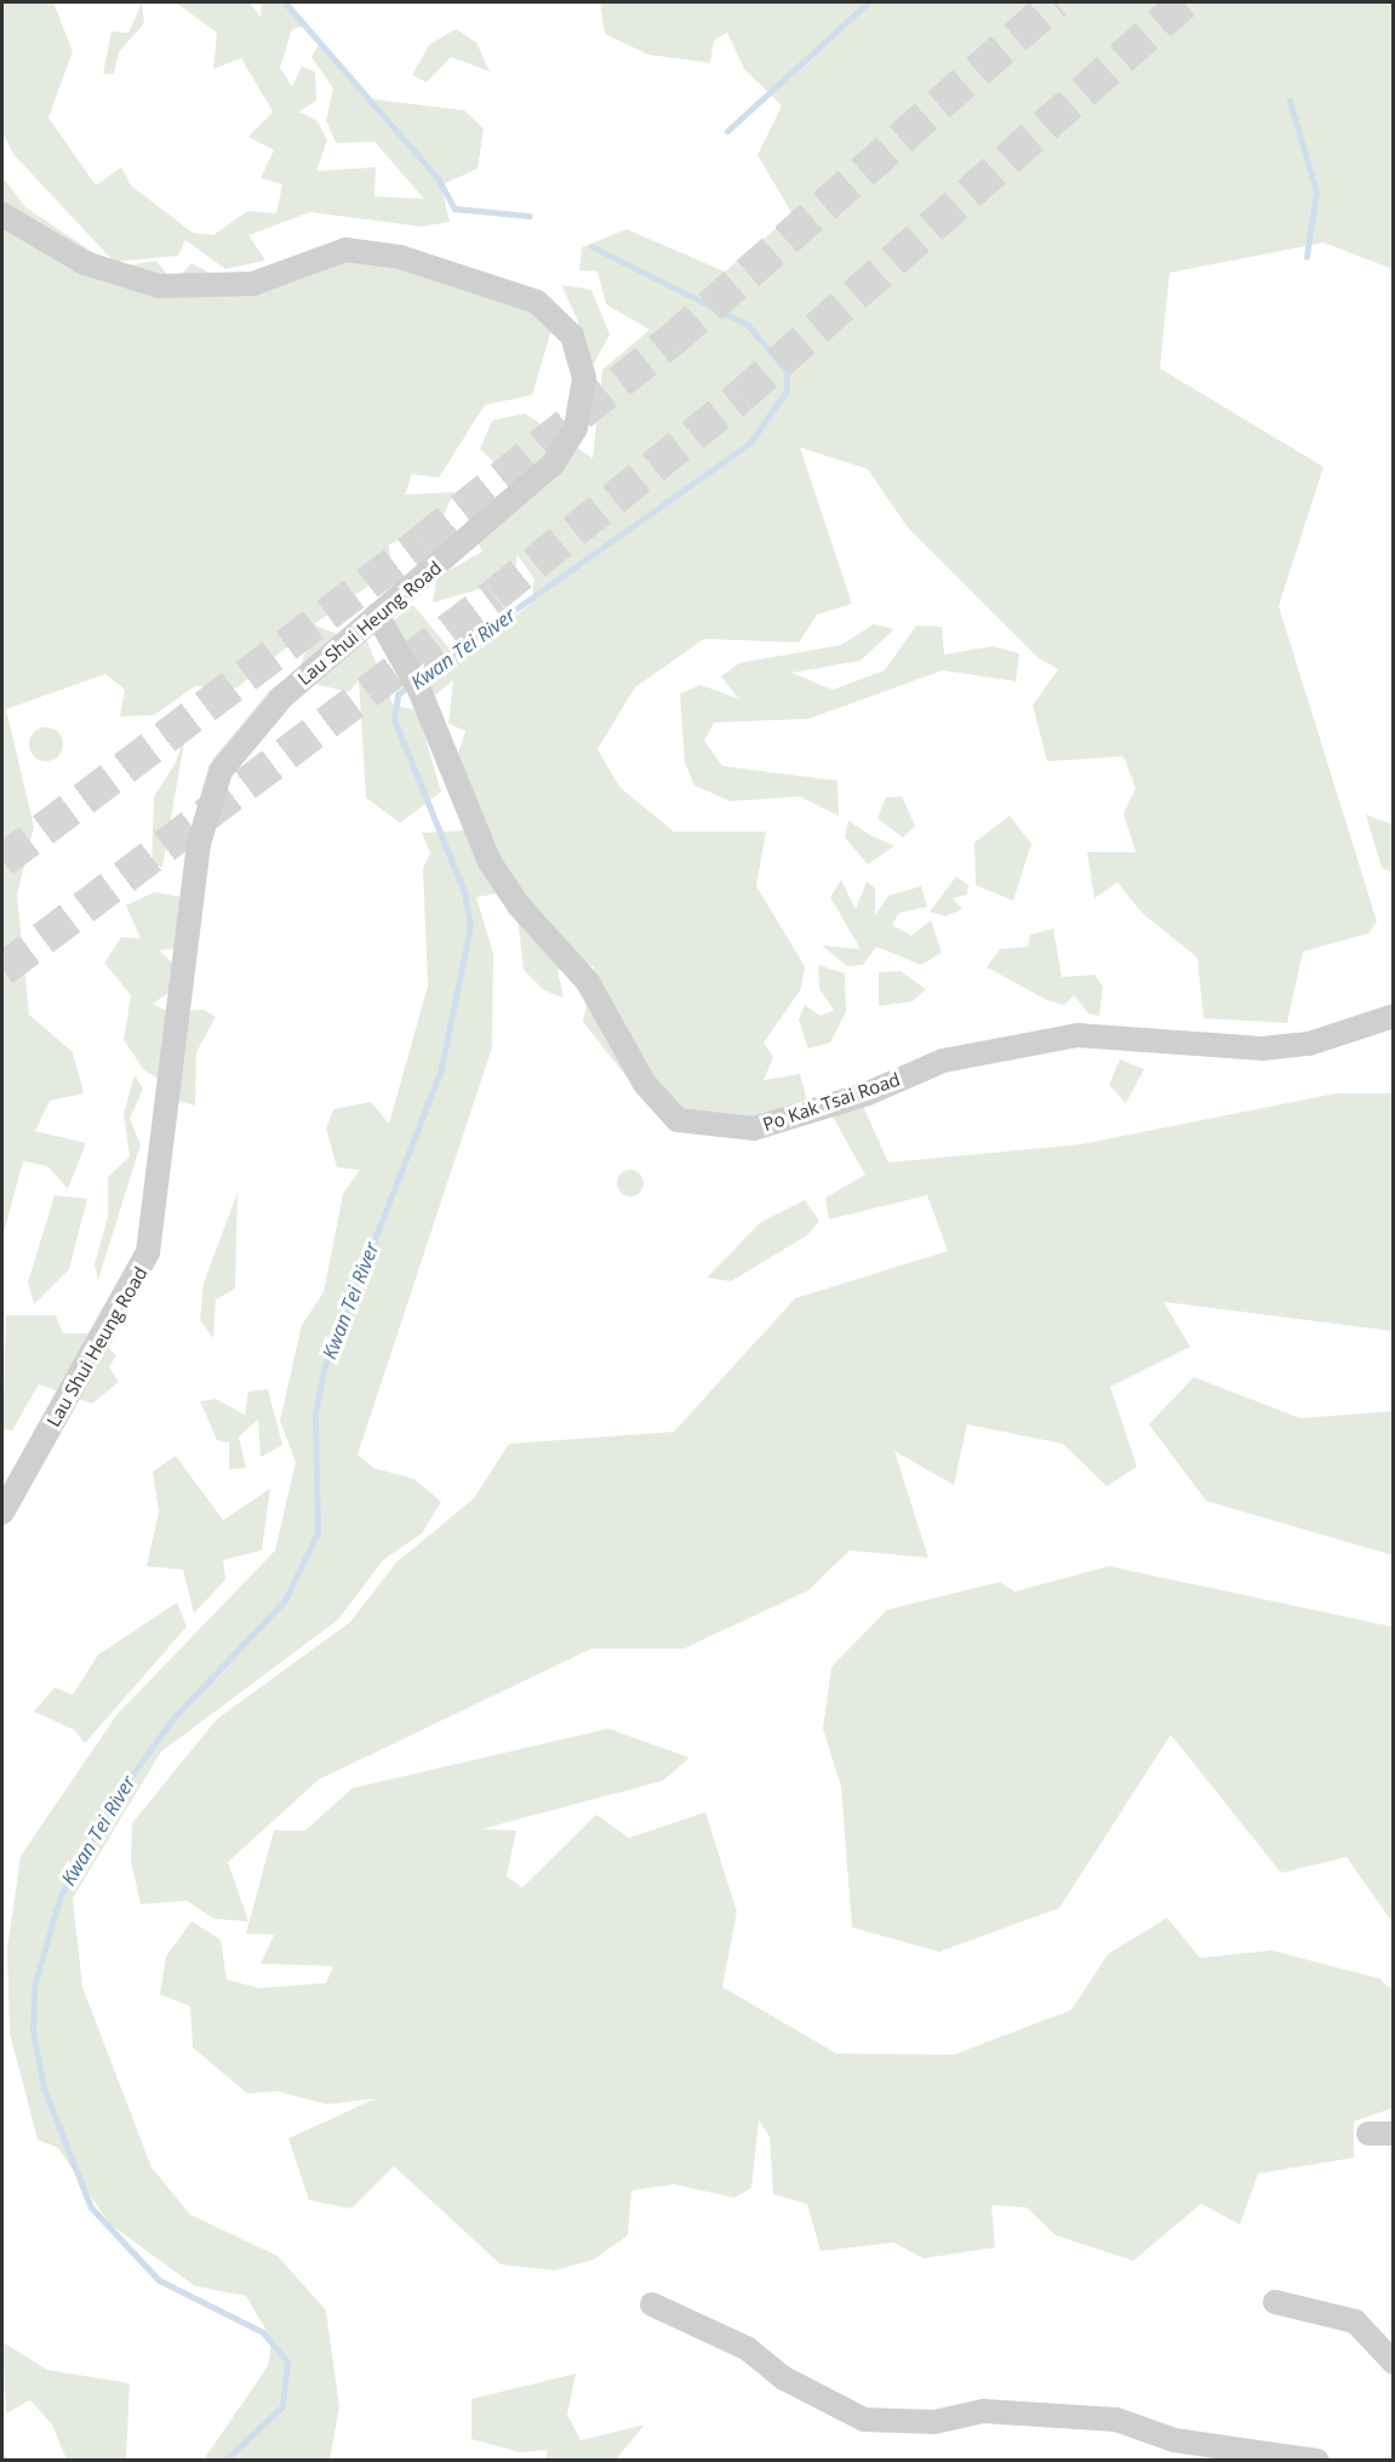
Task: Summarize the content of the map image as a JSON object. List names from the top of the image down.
{
  "streets": {
    "street": ["Lau Shui Heung Road", "Po Kak Tsai Road"]
  },
  "crossings": [
    ["Lau Shui Heung Road", "Po Kak Tsai Road"]
  ],
  "water": ["Kwan Tei River"]
}
